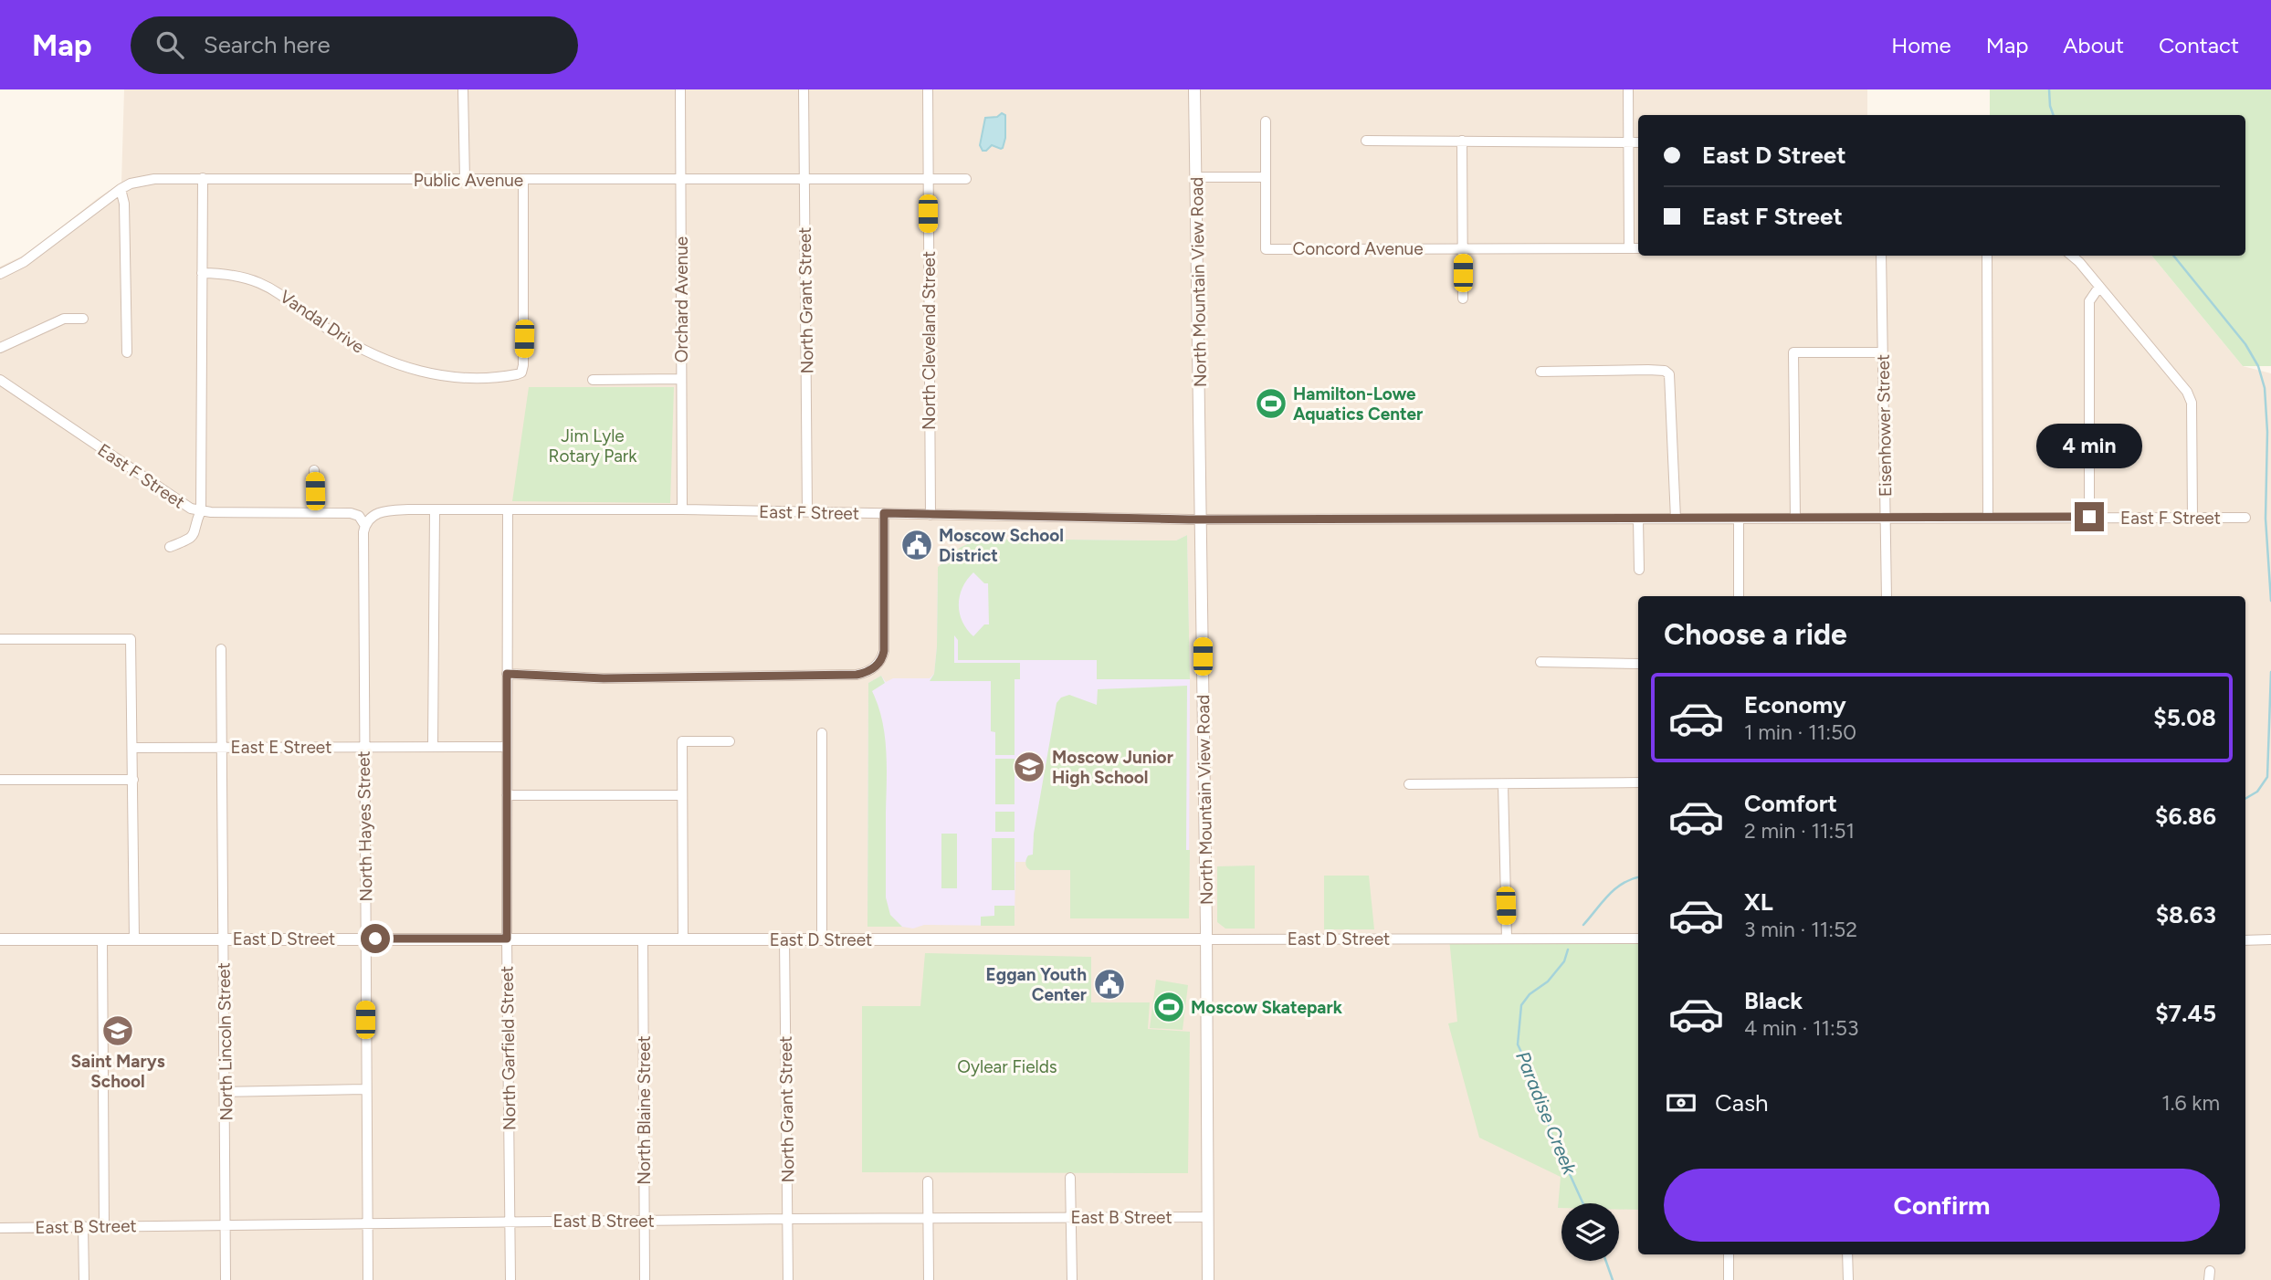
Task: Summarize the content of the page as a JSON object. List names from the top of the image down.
{
  "streets": {
    "street": [
      "Public Avenue",
      "Concord Avenue",
      "North Mountain View Road",
      "Orchard Avenue",
      "North Grant Street",
      "Vandal Drive",
      "North Cleveland Street",
      "Eisenhower Street",
      "East F Street",
      "East E Street",
      "North Hayes Street",
      "East D Street",
      "North Lincoln Street",
      "North Garfield Street",
      "North Blaine Street",
      "East B Street"
    ]
  },
  "crossings": [
    ["Public Avenue", "Orchard Avenue"],
    ["Public Avenue", "North Grant Street"],
    ["Public Avenue", "Vandal Drive"],
    ["Public Avenue", "North Cleveland Street"],
    ["North Mountain View Road", "East F Street"],
    ["North Mountain View Road", "East D Street"],
    ["North Mountain View Road", "East B Street"],
    ["Orchard Avenue", "East F Street"],
    ["North Grant Street", "East F Street"],
    ["North Grant Street", "East D Street"],
    ["North Grant Street", "East B Street"],
    ["North Cleveland Street", "East F Street"],
    ["Eisenhower Street", "East F Street"],
    ["East F Street", "North Hayes Street"],
    ["East F Street", "North Garfield Street"],
    ["East E Street", "North Hayes Street"],
    ["East E Street", "North Lincoln Street"],
    ["East E Street", "North Garfield Street"],
    ["North Hayes Street", "East D Street"],
    ["North Hayes Street", "East B Street"],
    ["East D Street", "North Lincoln Street"],
    ["East D Street", "North Garfield Street"],
    ["East D Street", "North Blaine Street"],
    ["North Lincoln Street", "East B Street"],
    ["North Garfield Street", "East B Street"],
    ["North Blaine Street", "East B Street"]
  ],
  "water": ["Paradise Creek"],
  "parks": ["Jim Lyle Rotary Park", "Oylear Fields"],
  "places": {
    "sports": ["Hamilton-Lowe Aquatics Center", "Moscow Skatepark"],
    "public building": ["Moscow School District", "Eggan Youth Center"],
    "school or university": ["Moscow Junior High School", "Saint Marys School"]
  },
  "page": {
    "header": "Map",
    "search": "Search here",
    "nav": [
      "Home",
      "Map",
      "About",
      "Contact"
    ],
    "banner": ["East D Street", "East F Street"],
    "bubble": "4 min",
    "heading": "Choose a ride",
    "list": [
      {
        "name": "Economy",
        "note": "1 min · 11:50",
        "value": "$5.08"
      },
      {
        "name": "Comfort",
        "note": "2 min · 11:51",
        "value": "$6.86"
      },
      {
        "name": "XL",
        "note": "3 min · 11:52",
        "value": "$8.63"
      },
      {
        "name": "Black",
        "note": "4 min · 11:53",
        "value": "$7.45"
      }
    ],
    "pay": ["Cash", "1.6 km"],
    "buttons": "Confirm"
  }
}
